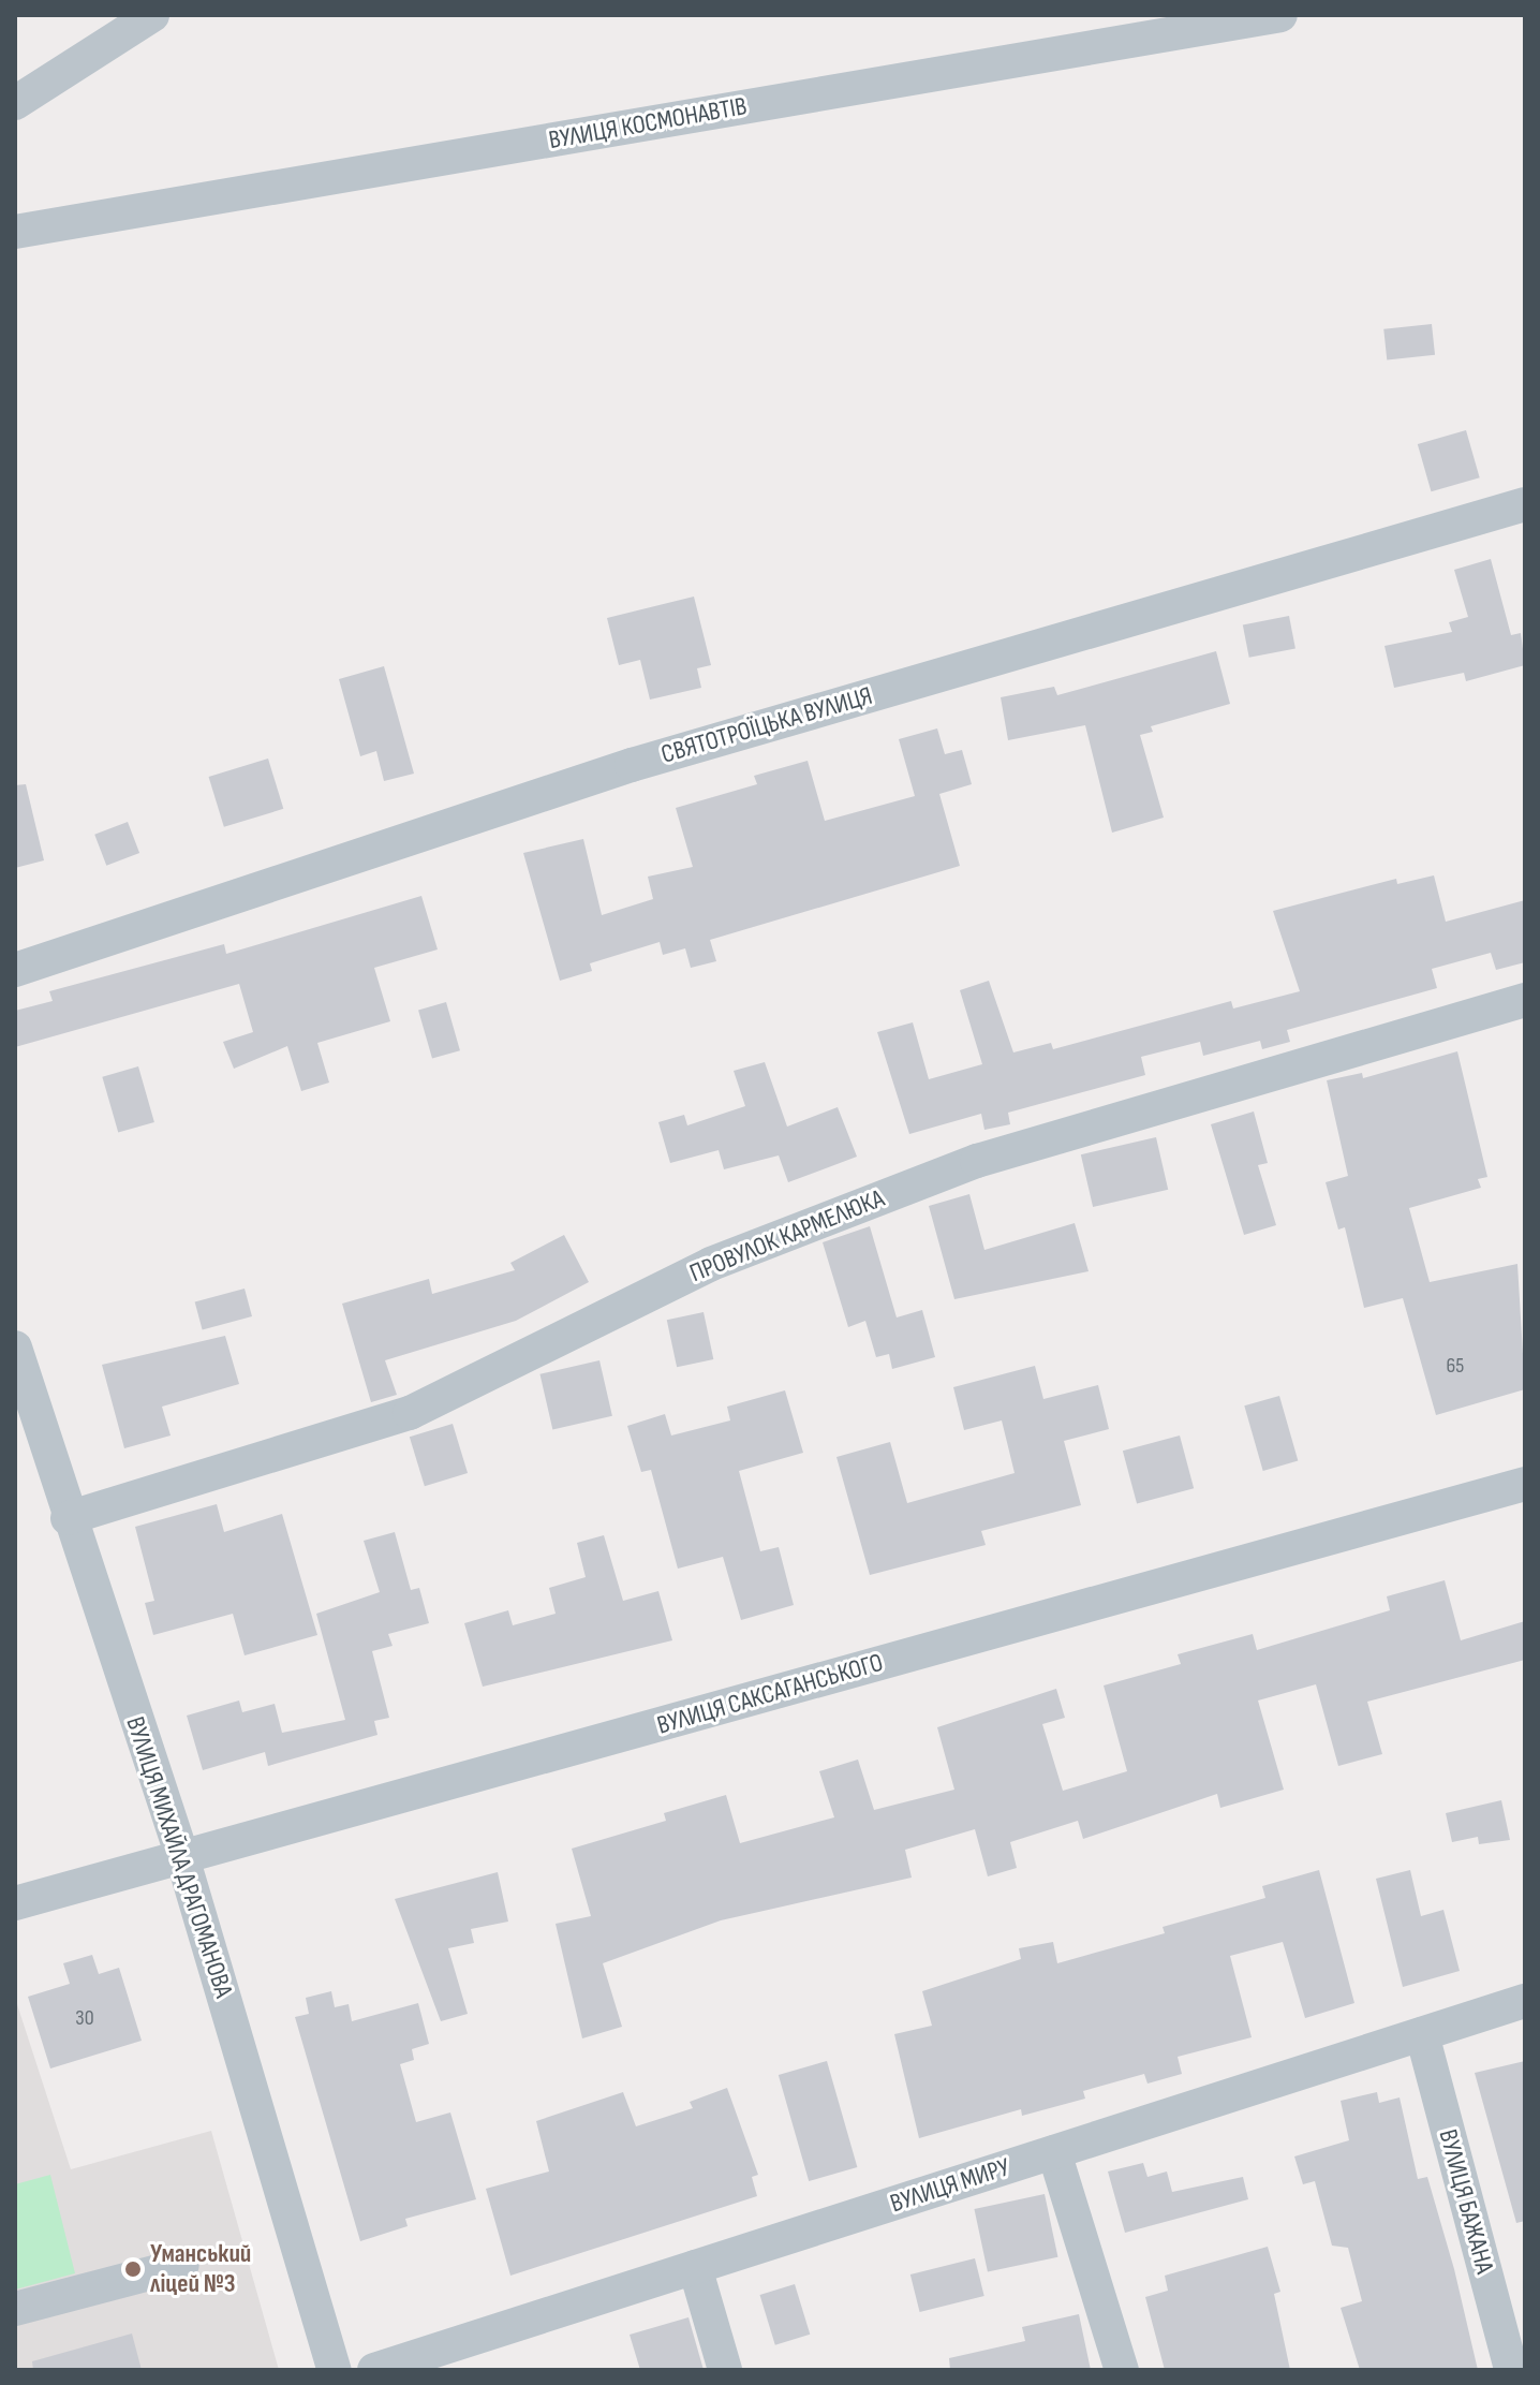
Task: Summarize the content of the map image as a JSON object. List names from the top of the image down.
{
  "streets": {
    "street": [
      "ВУЛИЦЯ КОСМОНАВТІВ",
      "СВЯТОТРОЇЦЬКА ВУЛИЦЯ",
      "ПРОВУЛОК КАРМЕЛЮКА",
      "ВУЛИЦЯ САКСАГАНСЬКОГО",
      "ВУЛИЦЯ МИХАЙЛА ДРАГОМАНОВА",
      "ВУЛИЦЯ МИРУ",
      "ВУЛИЦЯ БАЖАНА"
    ]
  },
  "crossings": [
    ["ПРОВУЛОК КАРМЕЛЮКА", "ВУЛИЦЯ МИХАЙЛА ДРАГОМАНОВА"],
    ["ВУЛИЦЯ САКСАГАНСЬКОГО", "ВУЛИЦЯ МИХАЙЛА ДРАГОМАНОВА"],
    ["ВУЛИЦЯ МИРУ", "ВУЛИЦЯ БАЖАНА"]
  ],
  "places": ["Уманський ліцей №3"],
  "house_numbers": ["65", "30"]
}
